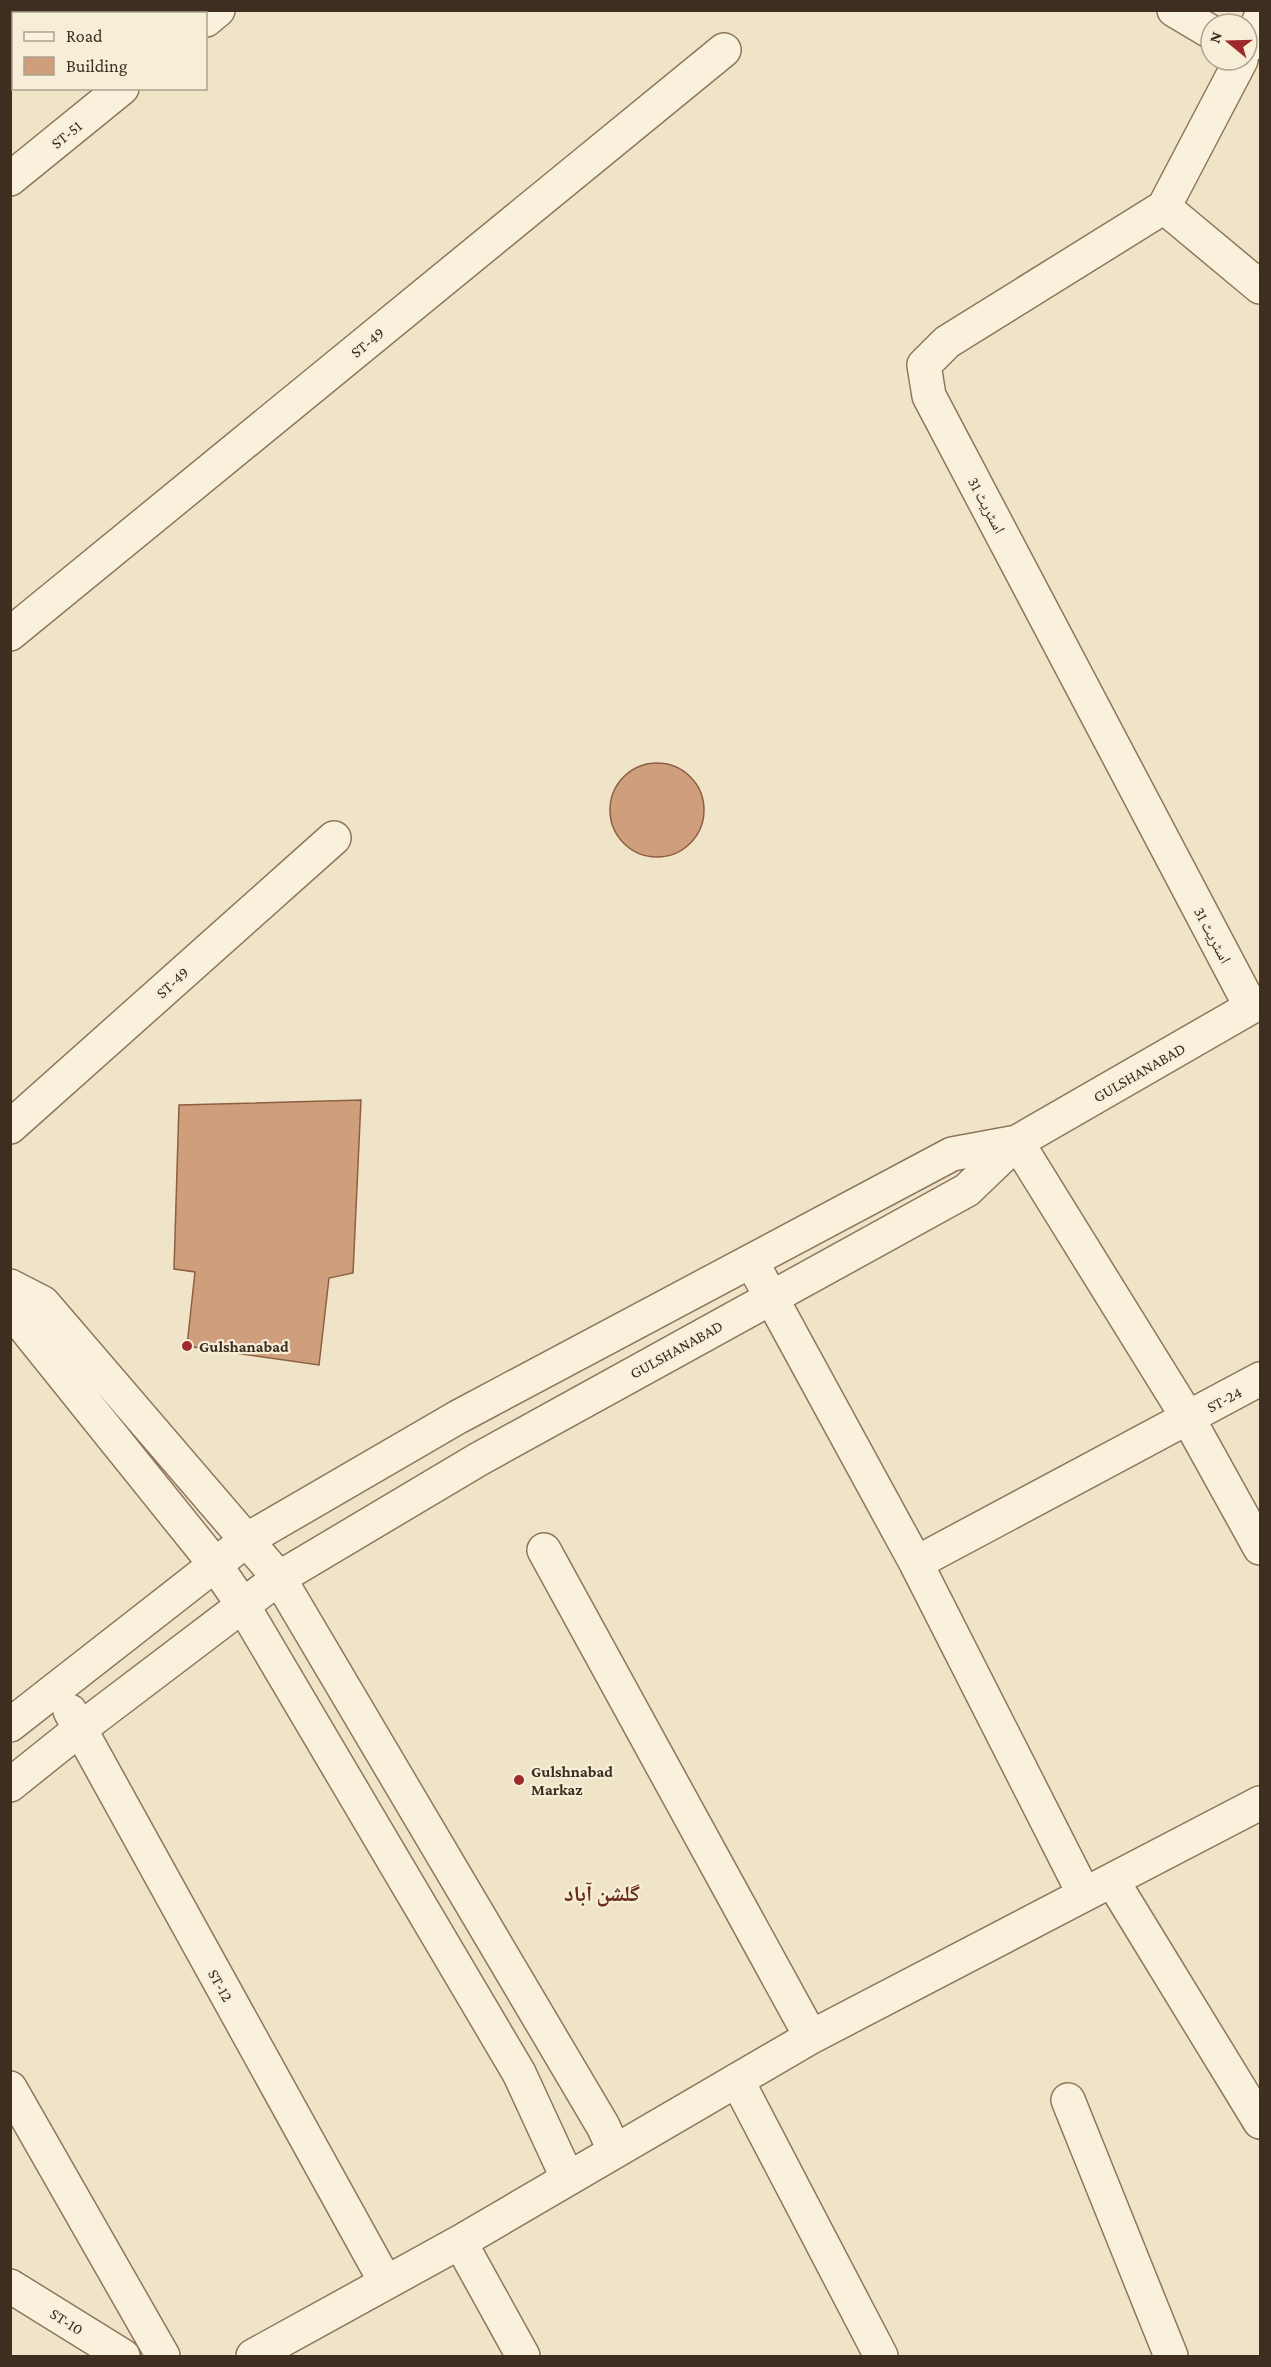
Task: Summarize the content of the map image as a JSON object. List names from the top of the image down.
{
  "streets": {
    "street": [
      "ST-51",
      "ST-49",
      "اسٹریٹ 31",
      "GULSHANABAD",
      "ST-24",
      "ST-12",
      "ST-10"
    ]
  },
  "crossings": [
    ["اسٹریٹ 31", "GULSHANABAD"],
    ["GULSHANABAD", "ST-12"]
  ],
  "districts": ["گلشن آباد"],
  "places": ["Gulshanabad", "Gulshnabad Markaz"],
  "legend": ["Road", "Building"],
  "north": "left"
}
